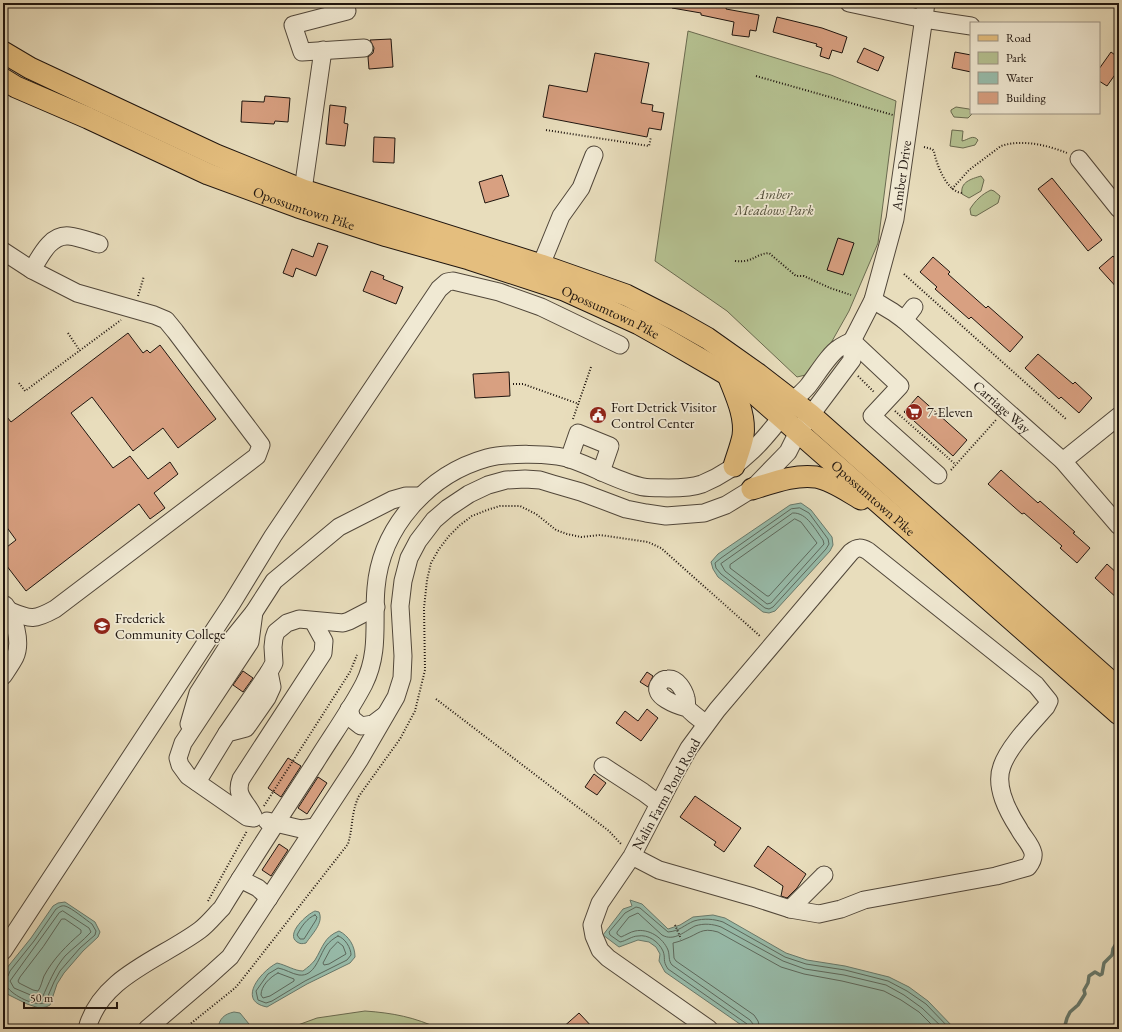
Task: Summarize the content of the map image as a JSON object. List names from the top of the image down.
{
  "streets": {
    "main road": ["Opossumtown Pike"],
    "street": ["Amber Drive", "Carriage Way", "Nalin Farm Pond Road"]
  },
  "crossings": [
    ["Amber Drive", "Opossumtown Pike"],
    ["Amber Drive", "Carriage Way"]
  ],
  "parks": ["Amber Meadows Park"],
  "places": {
    "supermarket": ["7-Eleven"],
    "public building": ["Fort Detrick Visitor Control Center"],
    "school or university": ["Frederick Community College"]
  },
  "legend": [
    "Road",
    "Park",
    "Water",
    "Building"
  ],
  "scale_bar": "50 m"
}
